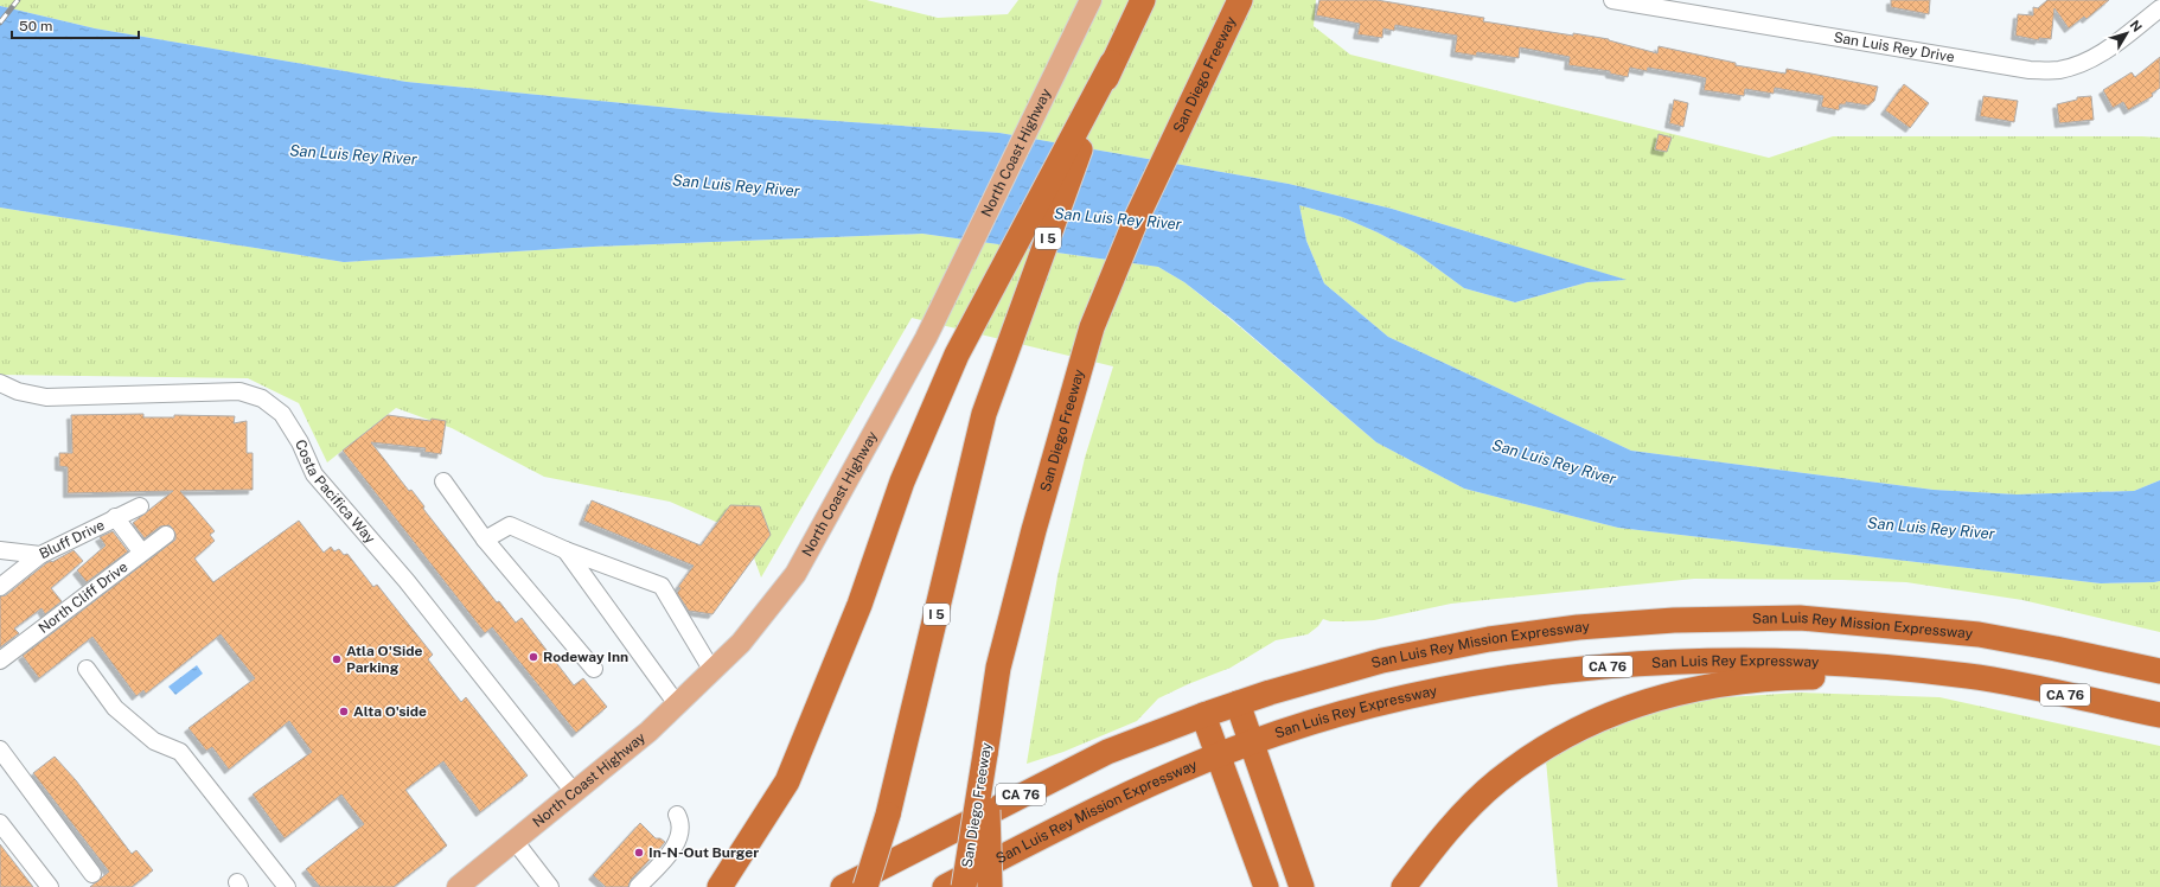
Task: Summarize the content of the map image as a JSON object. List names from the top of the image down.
{
  "streets": {
    "highway": [
      "San Diego Freeway",
      "I 5",
      "San Luis Rey Mission Expressway",
      "San Luis Rey Expressway",
      "CA 76"
    ],
    "main road": ["North Coast Highway"],
    "street": [
      "San Luis Rey Drive",
      "Costa Pacifica Way",
      "Bluff Drive",
      "North Cliff Drive"
    ]
  },
  "crossings": [
    ["North Coast Highway", "Costa Pacifica Way"],
    ["San Luis Rey Mission Expressway", "San Luis Rey Expressway"],
    ["San Luis Rey Expressway", "CA 76"]
  ],
  "water": ["San Luis Rey River"],
  "places": [
    "Rodeway Inn",
    "Atla O'Side Parking",
    "Alta O'side",
    "In-N-Out Burger"
  ],
  "scale_bar": "50 m",
  "north": "top right"
}
